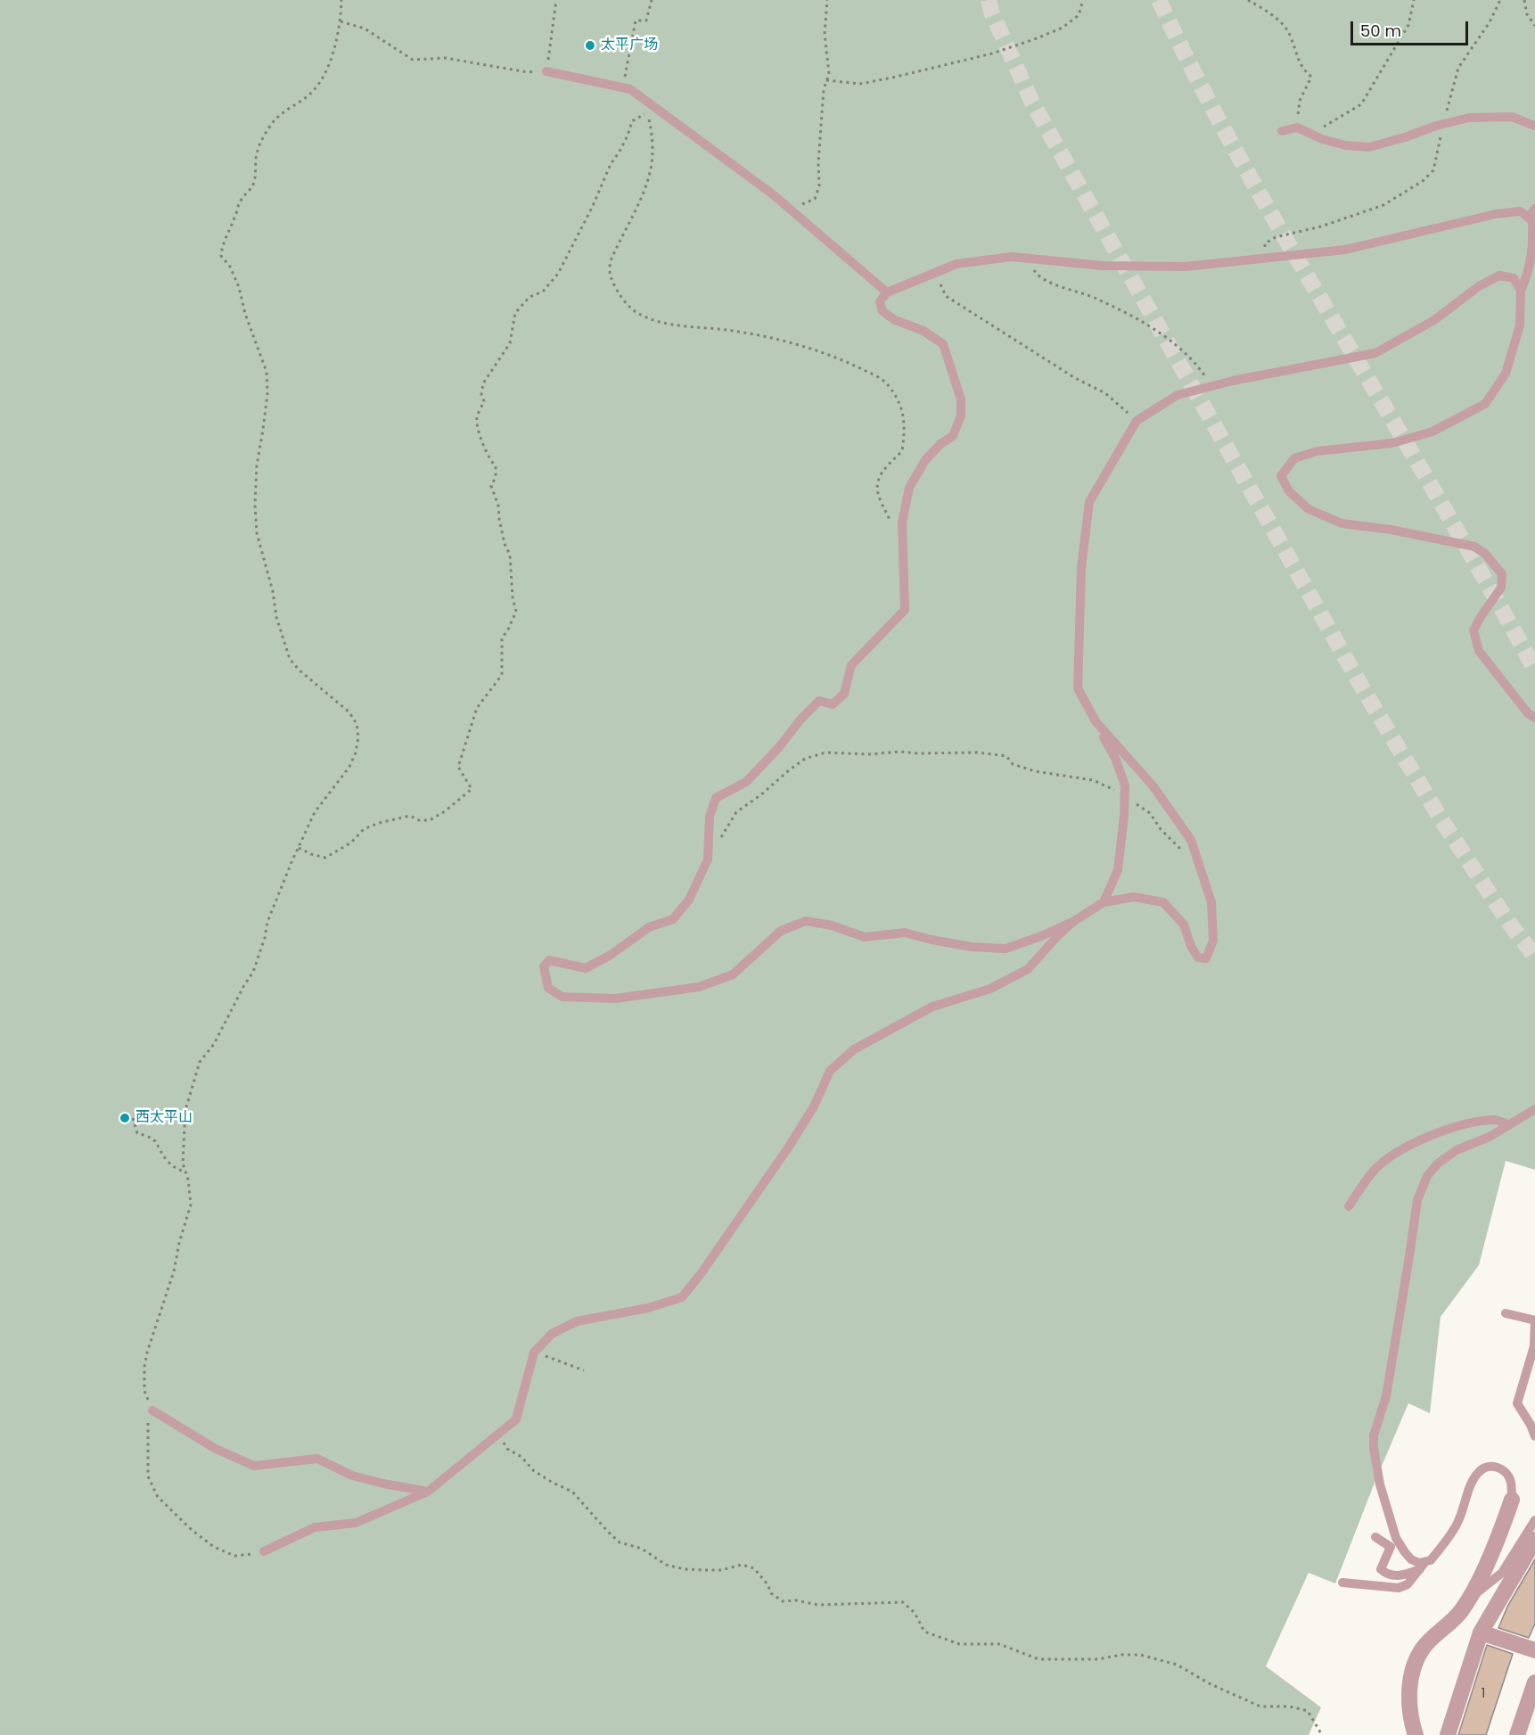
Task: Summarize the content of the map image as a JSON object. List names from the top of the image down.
{
  "places": ["太平广场", "西太平山"],
  "house_numbers": ["1"],
  "scale_bar": "50 m"
}
